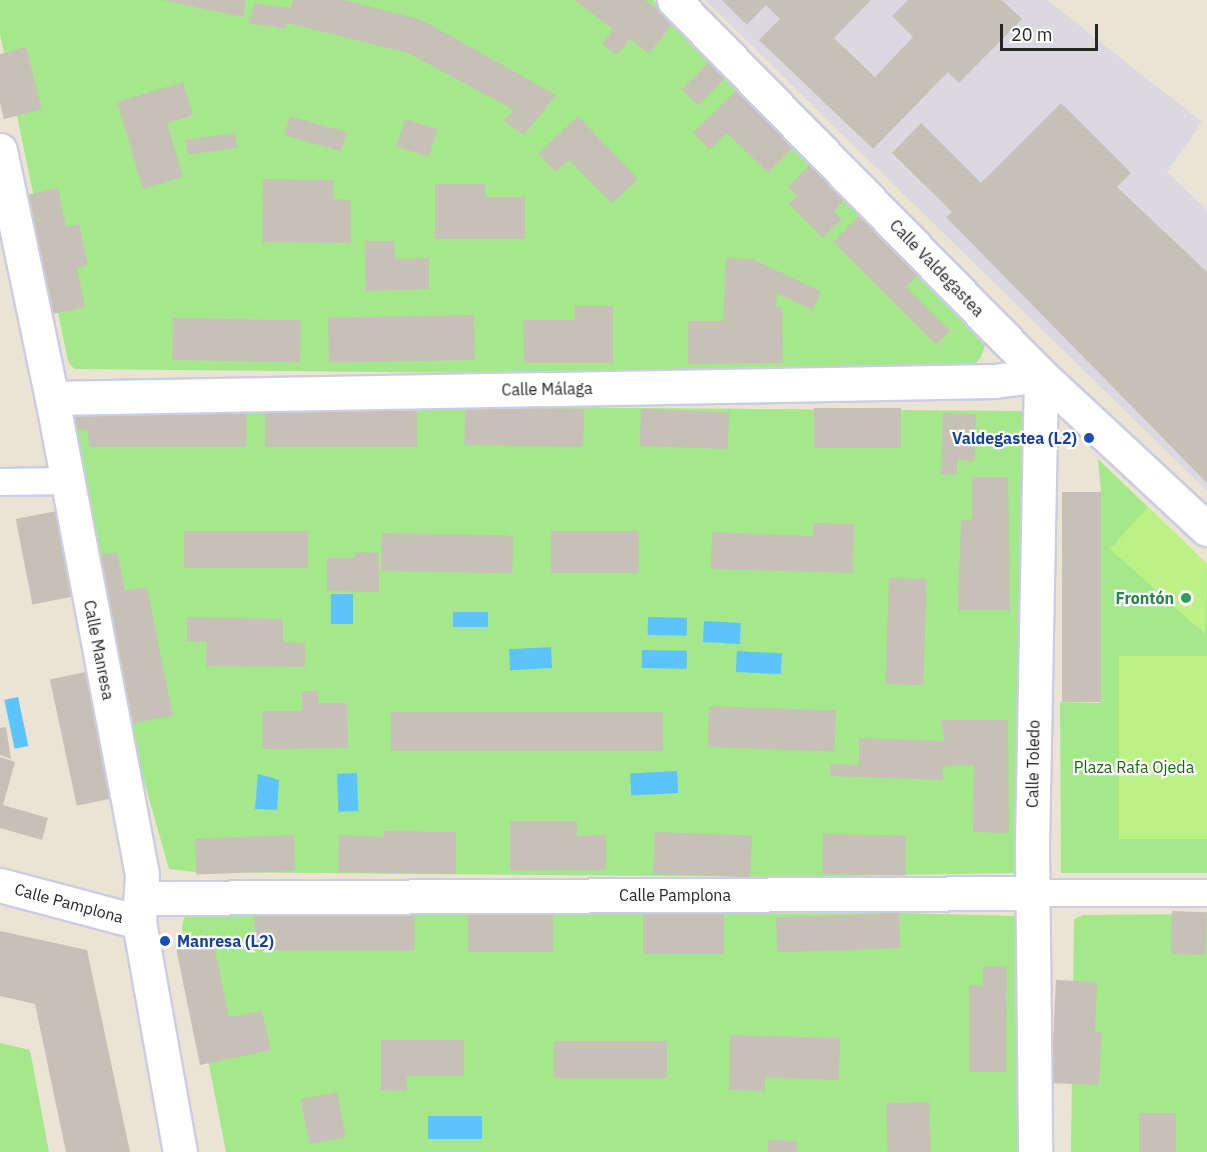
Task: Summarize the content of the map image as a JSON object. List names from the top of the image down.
{
  "streets": {
    "street": [
      "Calle Valdegastea",
      "Calle Málaga",
      "Calle Manresa",
      "Calle Toledo",
      "Calle Pamplona"
    ]
  },
  "crossings": [
    ["Calle Valdegastea", "Calle Málaga"],
    ["Calle Valdegastea", "Calle Toledo"],
    ["Calle Málaga", "Calle Manresa"],
    ["Calle Málaga", "Calle Toledo"],
    ["Calle Manresa", "Calle Pamplona"],
    ["Calle Toledo", "Calle Pamplona"]
  ],
  "parks": ["Plaza Rafa Ojeda"],
  "places": ["Valdegastea (L2)", "Frontón", "Manresa (L2)"],
  "scale_bar": "20 m"
}
